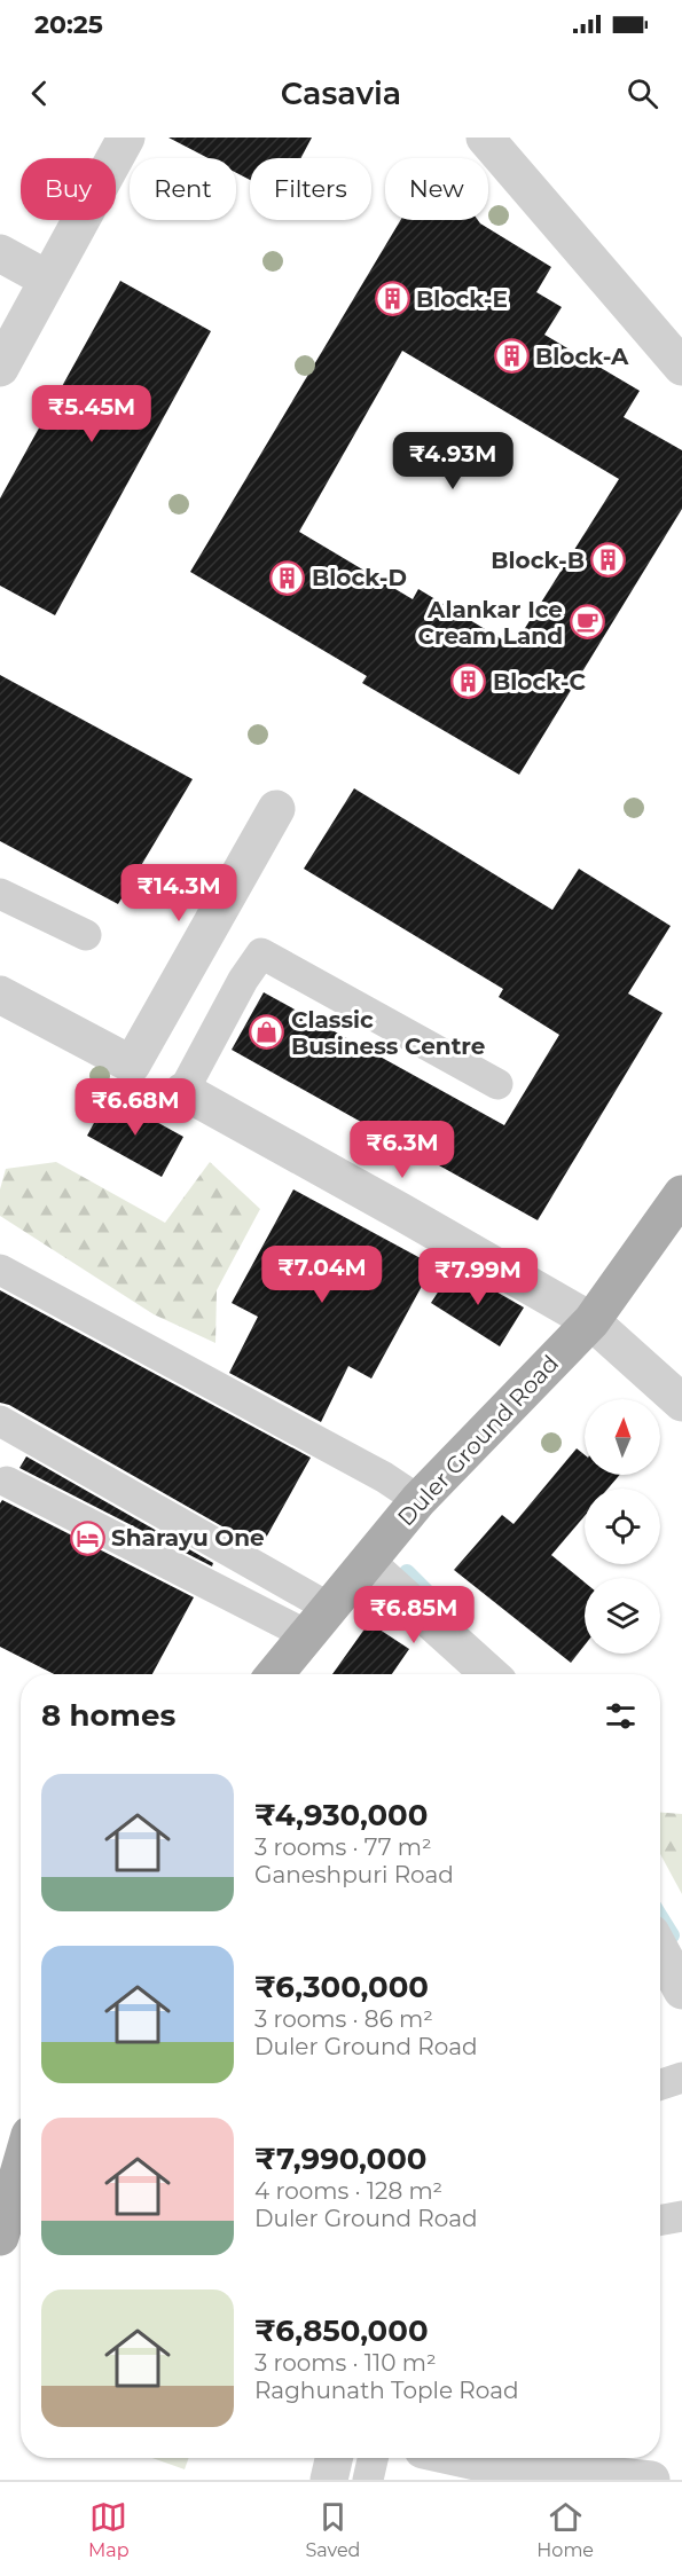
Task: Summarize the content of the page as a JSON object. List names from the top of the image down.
{
  "streets": {
    "main road": ["Duler Ground Road"]
  },
  "places": {
    "building": [
      "Block-E",
      "Block-A",
      "Block-B",
      "Block-D",
      "Block-C"
    ],
    "cafe": ["Alankar Ice Cream Land"],
    "shop": ["Classic Business Centre"],
    "hotel": ["Sharayu One"]
  },
  "north": "top",
  "page": {
    "status": "20:25",
    "header": "Casavia",
    "chip": [
      "Buy",
      "Rent",
      "Filters",
      "New"
    ],
    "price": [
      "₹5.45M",
      "₹4.93M",
      "₹14.3M",
      "₹6.68M",
      "₹6.3M",
      "₹7.04M",
      "₹7.99M",
      "₹6.85M"
    ],
    "heading": "8 homes",
    "list": [
      {
        "name": "₹4,930,000",
        "note": "3 rooms · 77 m² · Ganeshpuri Road"
      },
      {
        "name": "₹6,300,000",
        "note": "3 rooms · 86 m² · Duler Ground Road"
      },
      {
        "name": "₹7,990,000",
        "note": "4 rooms · 128 m² · Duler Ground Road"
      },
      {
        "name": "₹6,850,000",
        "note": "3 rooms · 110 m² · Raghunath Tople Road"
      }
    ],
    "tabs": ["Map", "Saved", "Home"]
  }
}
